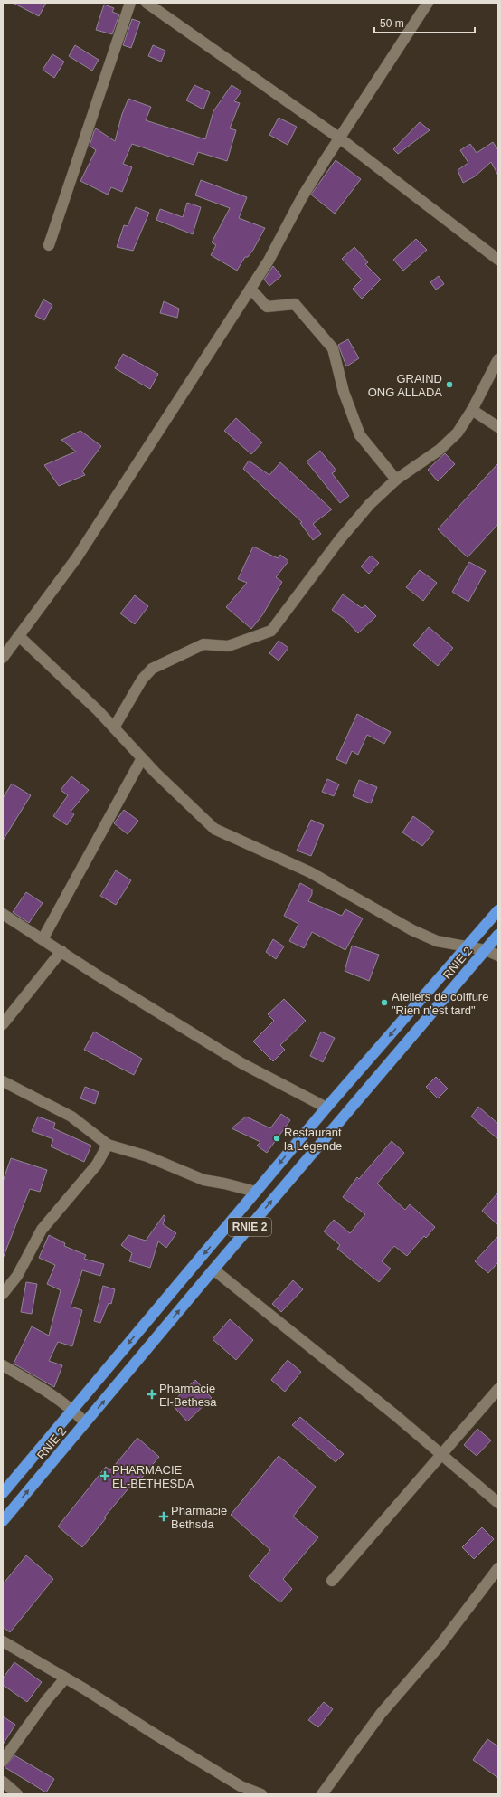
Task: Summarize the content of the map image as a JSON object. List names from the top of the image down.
{
  "streets": {
    "highway": ["RNIE 2"]
  },
  "places": {
    "other": ["GRAIND ONG ALLADA", "Ateliers de coiffure \"Rien n'est tard\"", "Restaurant la Légende"],
    "health": ["Pharmacie El-Bethesa", "PHARMACIE EL-BETHESDA", "Pharmacie Bethsda"]
  },
  "scale_bar": "50 m"
}
